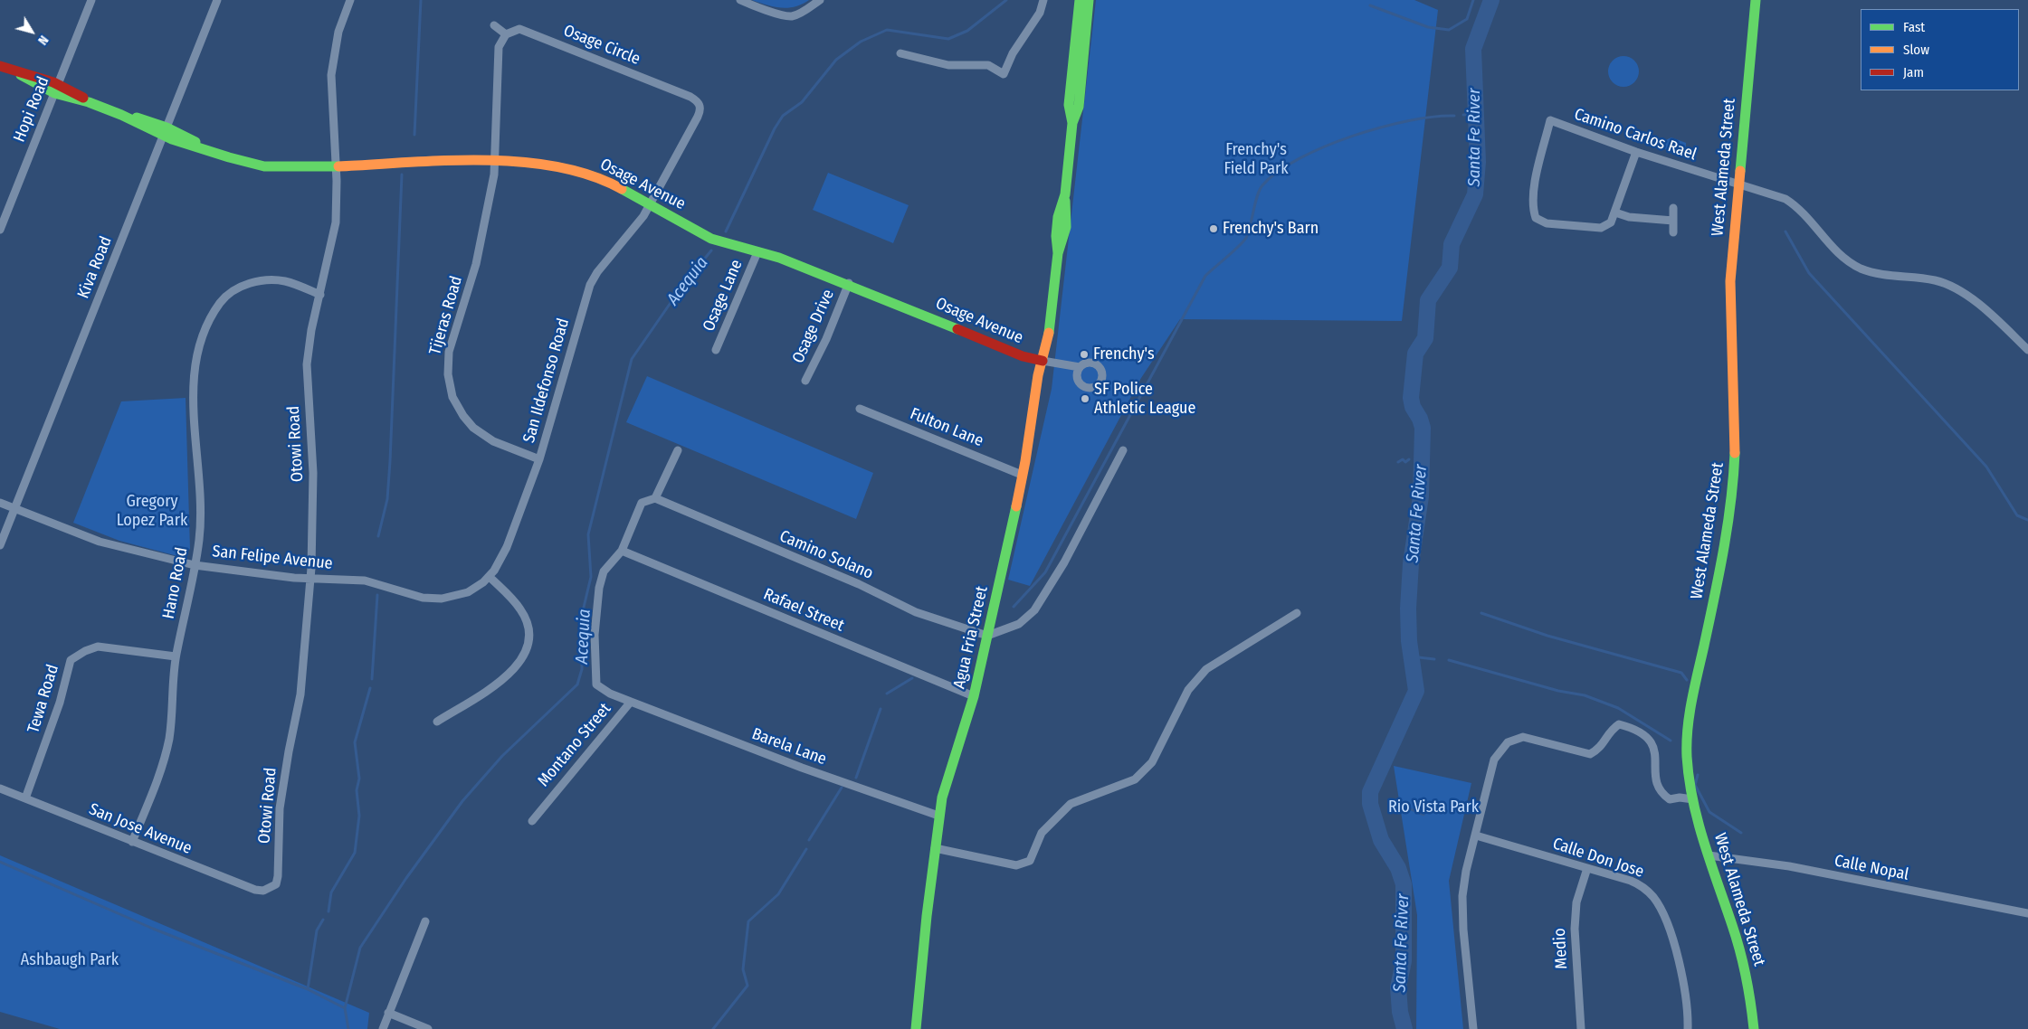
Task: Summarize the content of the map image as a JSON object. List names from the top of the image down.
{
  "streets": {
    "street": [
      "Osage Circle",
      "Hopi Road",
      "Camino Carlos Rael",
      "West Alameda Street",
      "Osage Avenue",
      "Kiva Road",
      "Osage Lane",
      "Tijeras Road",
      "Osage Drive",
      "San Ildefonso Road",
      "Fulton Lane",
      "Otowi Road",
      "Camino Solano",
      "San Felipe Avenue",
      "Hano Road",
      "Rafael Street",
      "Agua Fria Street",
      "Tewa Road",
      "Montano Street",
      "Barela Lane",
      "San Jose Avenue",
      "Calle Don Jose",
      "Calle Nopal",
      "Medio"
    ]
  },
  "crossings": [
    ["Osage Circle", "Osage Avenue"],
    ["Osage Circle", "San Ildefonso Road"],
    ["Hopi Road", "Osage Avenue"],
    ["Camino Carlos Rael", "West Alameda Street"],
    ["West Alameda Street", "Calle Nopal"],
    ["Osage Avenue", "Kiva Road"],
    ["Osage Avenue", "Osage Lane"],
    ["Osage Avenue", "Tijeras Road"],
    ["Osage Avenue", "Osage Drive"],
    ["Osage Avenue", "San Ildefonso Road"],
    ["Osage Avenue", "Otowi Road"],
    ["Osage Avenue", "Agua Fria Street"],
    ["Kiva Road", "San Felipe Avenue"],
    ["Tijeras Road", "San Ildefonso Road"],
    ["San Ildefonso Road", "San Felipe Avenue"],
    ["Fulton Lane", "Agua Fria Street"],
    ["Otowi Road", "San Felipe Avenue"],
    ["Otowi Road", "Hano Road"],
    ["Otowi Road", "San Jose Avenue"],
    ["Camino Solano", "Agua Fria Street"],
    ["San Felipe Avenue", "Hano Road"],
    ["Hano Road", "Tewa Road"],
    ["Hano Road", "San Jose Avenue"],
    ["Rafael Street", "Agua Fria Street"],
    ["Rafael Street", "Montano Street"],
    ["Agua Fria Street", "Barela Lane"],
    ["Tewa Road", "San Jose Avenue"],
    ["Montano Street", "Barela Lane"],
    ["Calle Don Jose", "Medio"]
  ],
  "water": ["Santa Fe River", "Acequia"],
  "parks": [
    "Frenchy's Field Park",
    "Gregory Lopez Park",
    "Rio Vista Park",
    "Ashbaugh Park"
  ],
  "places": ["Frenchy's Barn", "Frenchy's", "SF Police Athletic League"],
  "legend": ["Fast", "Slow", "Jam"],
  "north": "bottom right"
}
